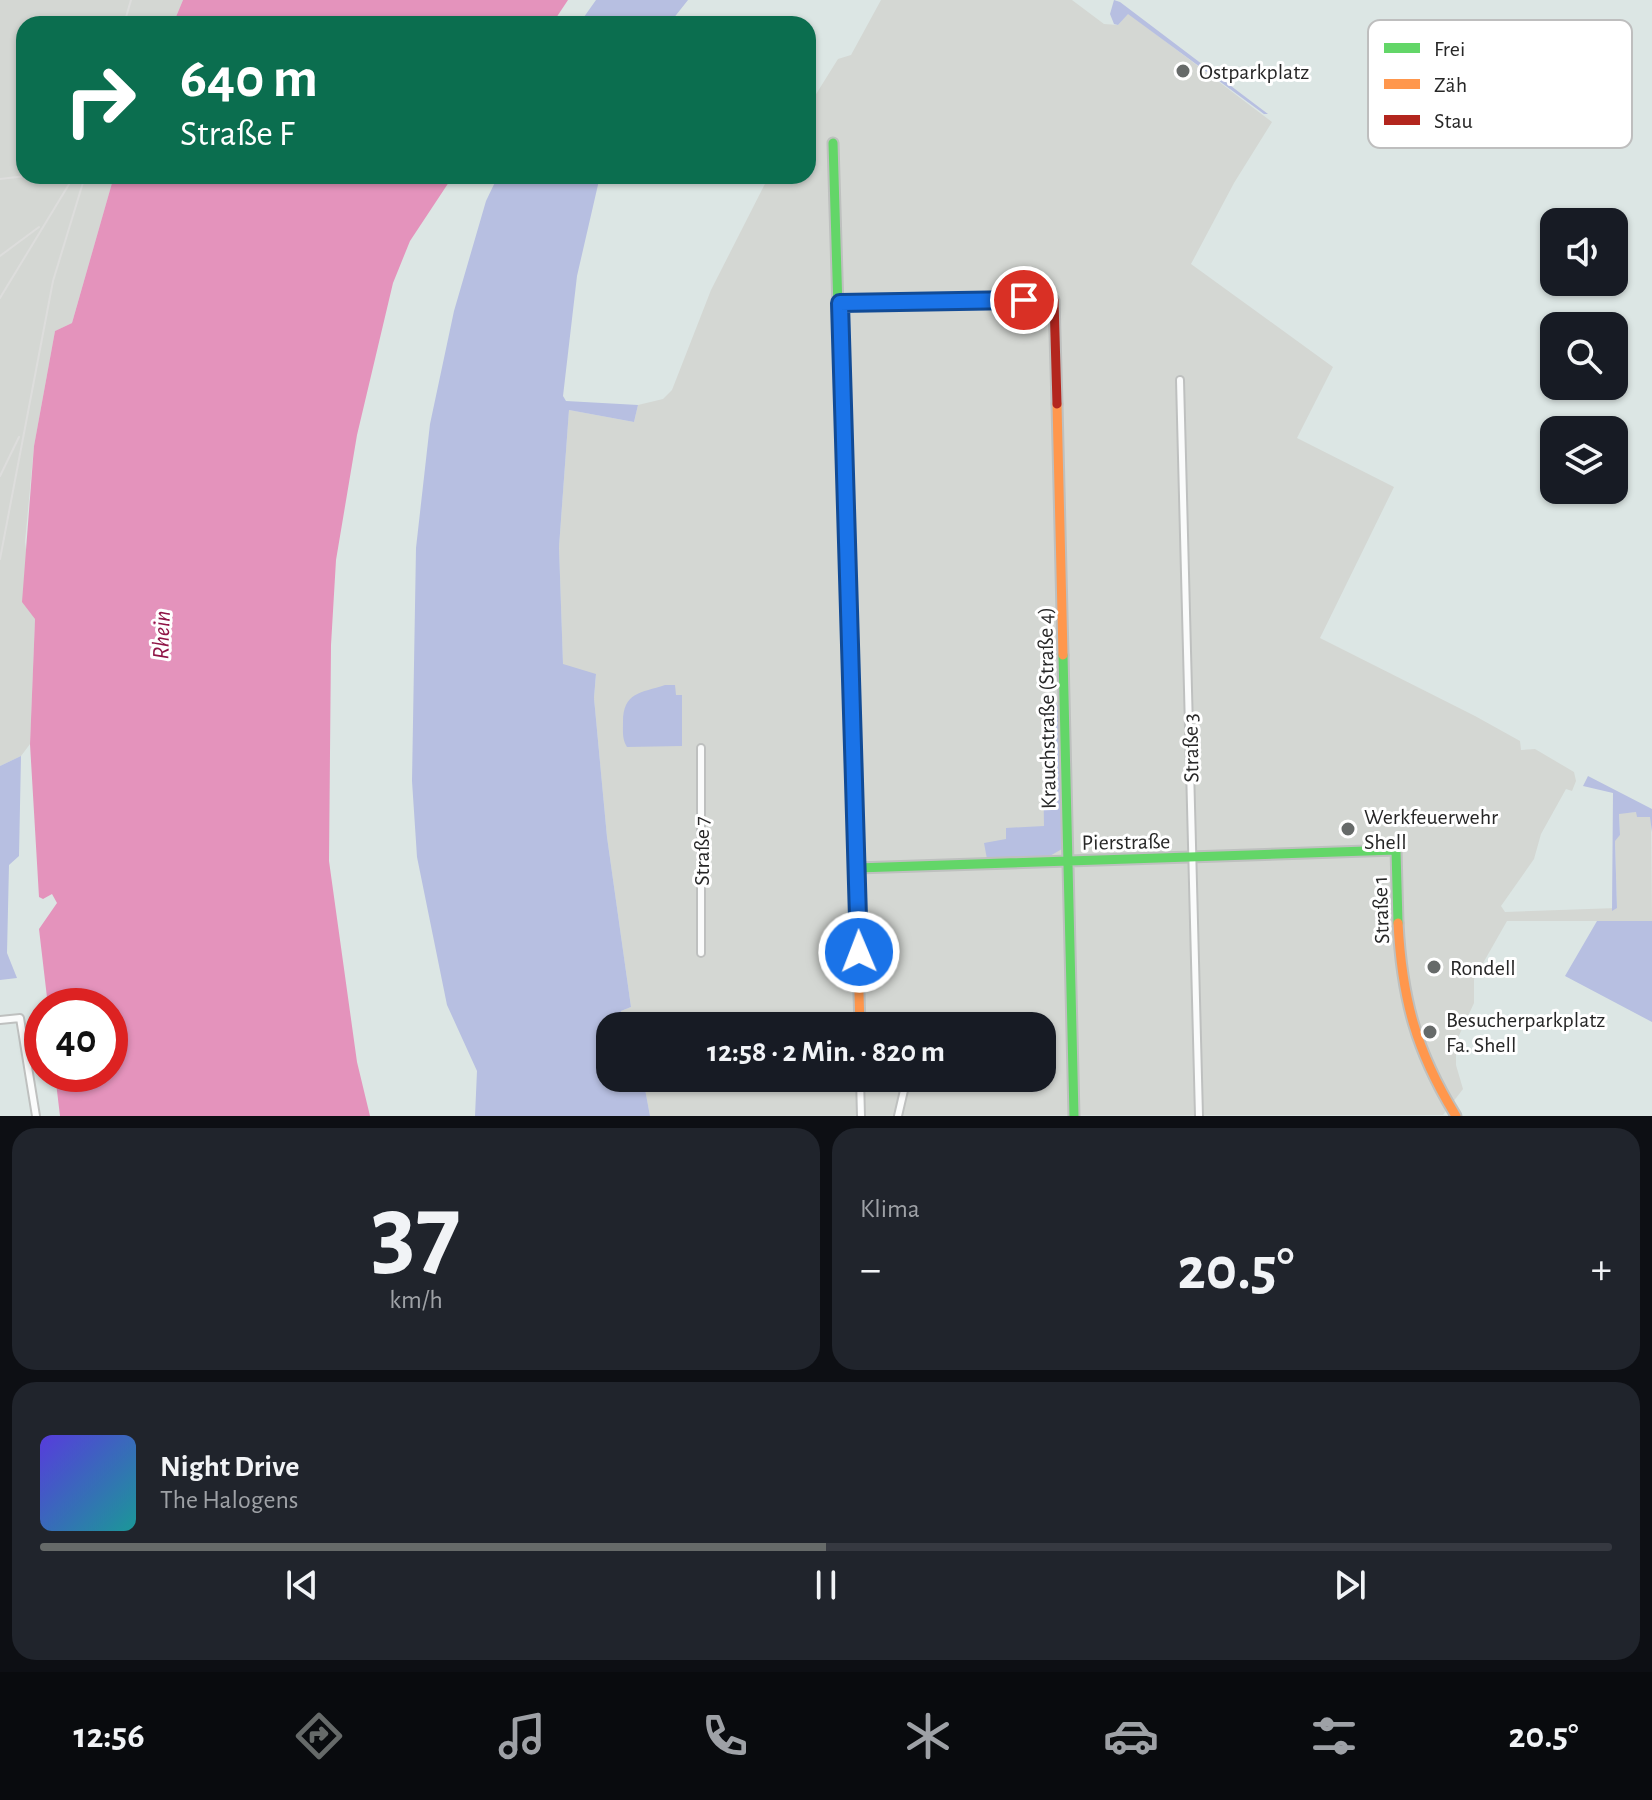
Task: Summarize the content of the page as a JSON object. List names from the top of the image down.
{
  "streets": {
    "street": [
      "Krauchstraße (Straße 4)",
      "Straße 3",
      "Pierstraße",
      "Straße 7",
      "Straße 1"
    ]
  },
  "crossings": [
    ["Krauchstraße (Straße 4)", "Pierstraße"],
    ["Straße 3", "Pierstraße"],
    ["Pierstraße", "Straße 1"]
  ],
  "water": ["Rhein"],
  "places": [
    "Ostparkplatz",
    "Werkfeuerwehr Shell",
    "Rondell",
    "Besucherparkplatz Fa. Shell"
  ],
  "legend": ["Frei", "Zäh", "Stau"],
  "page": {
    "turn": ["640 m", "Straße F"],
    "limit": "40",
    "trip": "12:58 · 2 Min. · 820 m",
    "tile": [
      ["37", "km/h"],
      "Klima"
    ],
    "heat": ["−", "20.5°", "+"],
    "song": ["Night Drive", "The Halogens"],
    "tabs": ["12:56", "20.5°"]
  }
}
